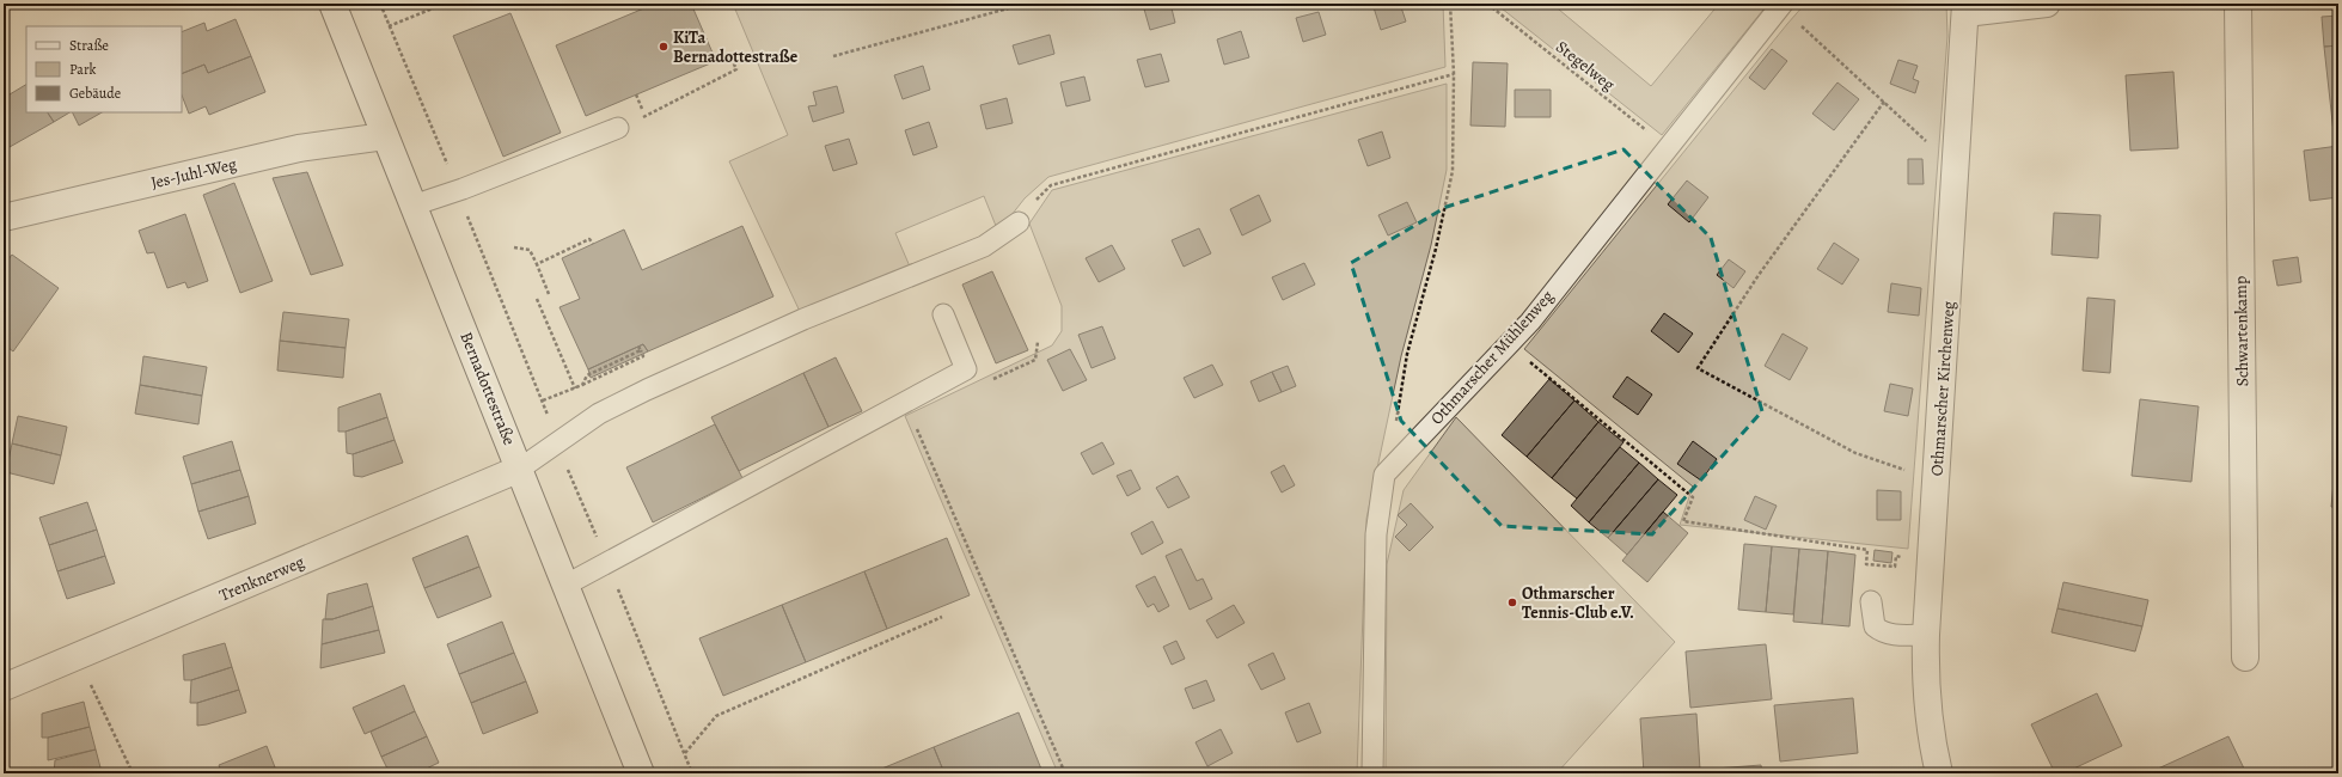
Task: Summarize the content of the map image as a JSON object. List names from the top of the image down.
{
  "streets": {
    "street": [
      "Jes-Juhl-Weg",
      "Schwartenkamp",
      "Bernadottestraße",
      "Othmarscher Kirchenweg",
      "Trenknerweg"
    ],
    "lane": ["Othmarscher Mühlenweg"],
    "path": ["Stegelweg"]
  },
  "crossings": [
    ["Stegelweg", "Othmarscher Mühlenweg"],
    ["Jes-Juhl-Weg", "Bernadottestraße"],
    ["Bernadottestraße", "Trenknerweg"]
  ],
  "places": ["KiTa Bernadottestraße", "Othmarscher Tennis-Club e.V."],
  "legend": ["Straße", "Park", "Gebäude"]
}
